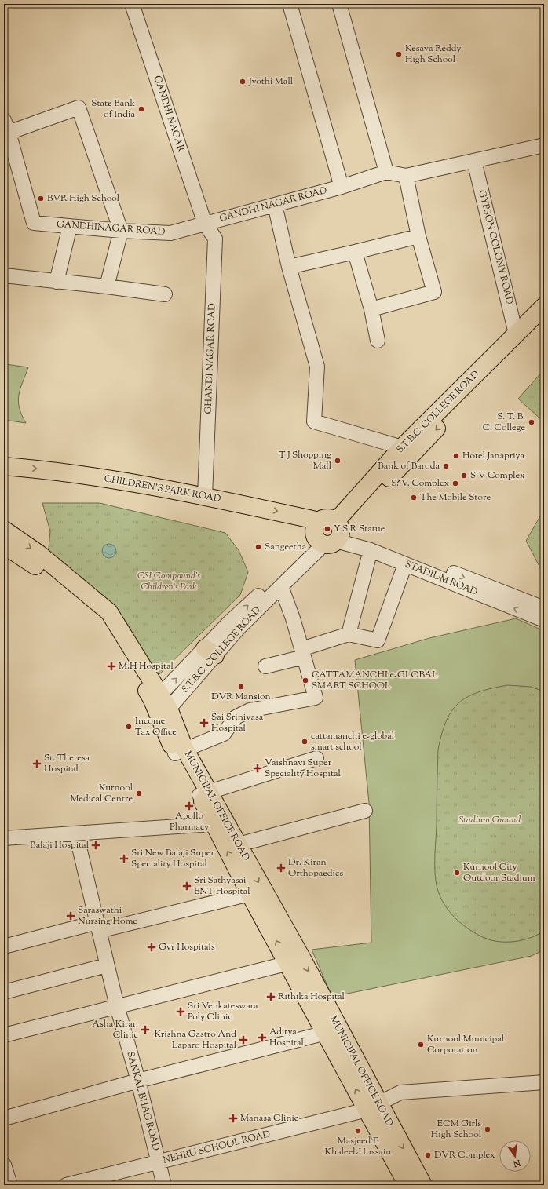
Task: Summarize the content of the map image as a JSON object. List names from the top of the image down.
{
  "streets": {
    "main road": ["S.T.B.C. COLLEGE ROAD", "CHILDREN'S PARK ROAD", "MUNICIPAL OFFICE ROAD"],
    "street": [
      "GANDHI NAGAR",
      "GANDHI NAGAR ROAD",
      "GANDHINAGAR ROAD",
      "GYPSON COLONY ROAD",
      "GHANDI NAGAR ROAD",
      "STADIUM ROAD",
      "SANKAL BHAG ROAD",
      "NEHRU SCHOOL ROAD"
    ]
  },
  "crossings": [
    ["GANDHI NAGAR", "GANDHI NAGAR ROAD"],
    ["GANDHI NAGAR", "GANDHINAGAR ROAD"],
    ["GANDHI NAGAR", "GHANDI NAGAR ROAD"],
    ["GANDHI NAGAR ROAD", "GANDHINAGAR ROAD"],
    ["GANDHI NAGAR ROAD", "GHANDI NAGAR ROAD"],
    ["GANDHINAGAR ROAD", "GHANDI NAGAR ROAD"],
    ["GYPSON COLONY ROAD", "S.T.B.C. COLLEGE ROAD"],
    ["GHANDI NAGAR ROAD", "CHILDREN'S PARK ROAD"],
    ["S.T.B.C. COLLEGE ROAD", "CHILDREN'S PARK ROAD"],
    ["S.T.B.C. COLLEGE ROAD", "STADIUM ROAD"],
    ["CHILDREN'S PARK ROAD", "STADIUM ROAD"],
    ["MUNICIPAL OFFICE ROAD", "NEHRU SCHOOL ROAD"],
    ["SANKAL BHAG ROAD", "NEHRU SCHOOL ROAD"]
  ],
  "parks": ["CSI Compound's Children's Park", "Stadium Ground"],
  "places": {
    "other": [
      "Kesava Reddy High School",
      "Jyothi Mall",
      "State Bank of India",
      "BVR High School",
      "S. T. B. C. College",
      "Hotel Janapriya",
      "T J Shopping Mall",
      "Bank of Baroda",
      "S V Complex",
      "S. V. Complex",
      "The Mobile Store",
      "Y S R Statue",
      "Sangeetha",
      "CATTAMANCHI e-GLOBAL SMART SCHOOL",
      "DVR Mansion",
      "Income Tax Office",
      "cattamanchi e-global smart school",
      "Kurnool Medical Centre",
      "Kurnool City Outdoor Stadium",
      "Kurnool Municipal Corporation",
      "ECM Girls High School",
      "Masjeed E Khaleel-Hussain",
      "DVR Complex"
    ],
    "health": [
      "M.H Hospital",
      "Sai Srinivasa Hospital",
      "St. Theresa Hospital",
      "Vaishnavi Super Speciality Hospital",
      "Apollo Pharmacy",
      "Balaji Hospital",
      "Sri New Balaji Super Speciality Hospital",
      "Dr. Kiran Orthopaedics",
      "Sri Sathyasai ENT Hospital",
      "Saraswathi Nursing Home",
      "Gvr Hospitals",
      "Rithika Hospital",
      "Sri Venkateswara Poly Clinic",
      "Asha Kiran Clinic",
      "Aditya Hospital",
      "Krishna Gastro And Laparo Hospital",
      "Manasa Clinic"
    ]
  },
  "north": "bottom"
}
